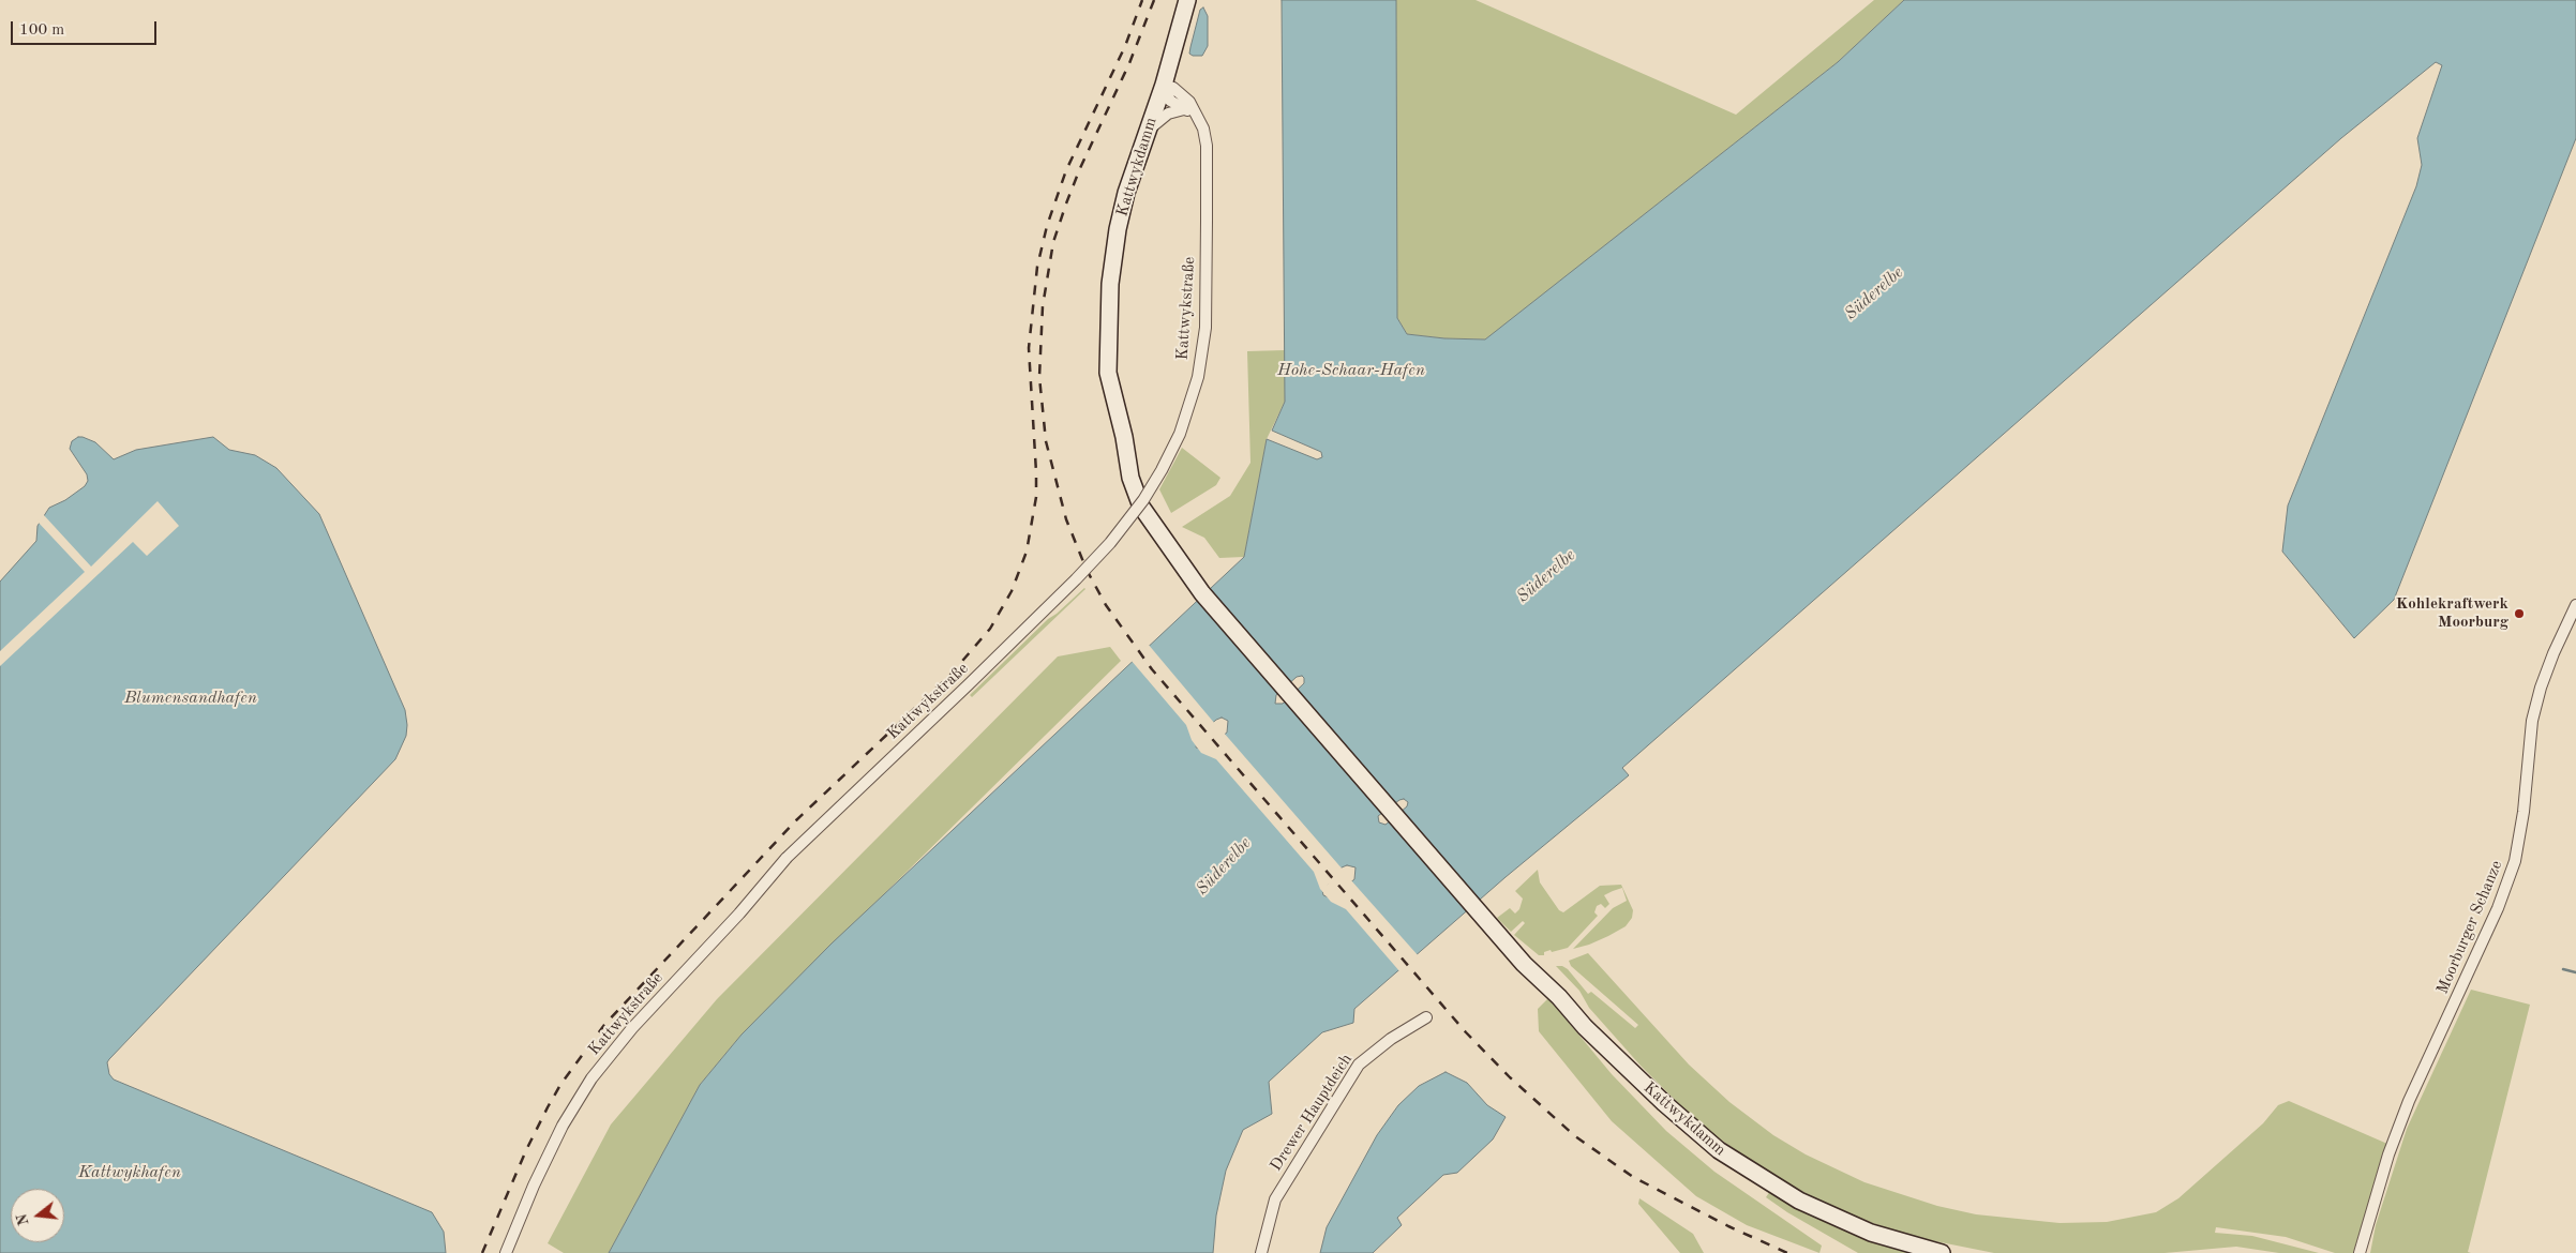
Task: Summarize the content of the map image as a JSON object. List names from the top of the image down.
{
  "streets": {
    "main road": ["Kattwykdamm"],
    "street": ["Kattwykstraße", "Moorburger Schanze", "Drewer Hauptdeich"]
  },
  "crossings": [
    ["Kattwykdamm", "Kattwykstraße"]
  ],
  "water": [
    "Süderelbe",
    "Hohe-Schaar-Hafen",
    "Blumensandhafen",
    "Kattwykhafen"
  ],
  "places": ["Kohlekraftwerk Moorburg"],
  "scale_bar": "100 m",
  "north": "left"
}
